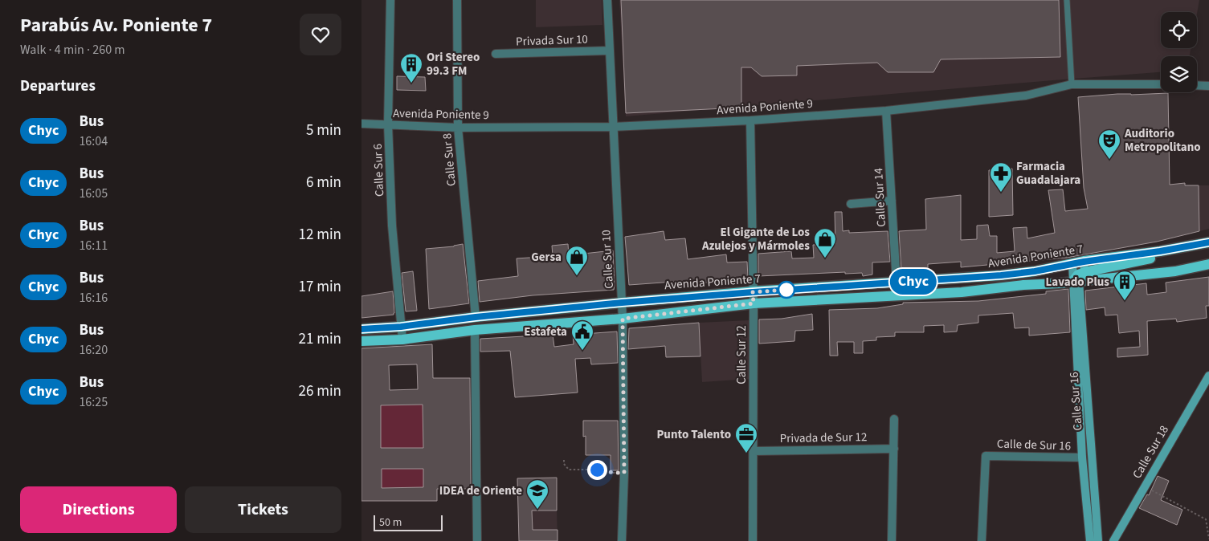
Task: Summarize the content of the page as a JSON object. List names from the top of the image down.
{
  "streets": {
    "main road": ["Avenida Poniente 7", "Calle Sur 16", "Calle Sur 18"],
    "street": [
      "Privada Sur 10",
      "Avenida Poniente 9",
      "Calle Sur 8",
      "Calle Sur 6",
      "Calle Sur 14",
      "Calle Sur 10",
      "Calle Sur 12",
      "Privada de Sur 12",
      "Calle de Sur 16"
    ]
  },
  "crossings": [
    ["Privada Sur 10", "Calle Sur 10"],
    ["Avenida Poniente 9", "Calle Sur 8"],
    ["Avenida Poniente 9", "Calle Sur 6"],
    ["Avenida Poniente 9", "Calle Sur 14"],
    ["Avenida Poniente 9", "Calle Sur 10"],
    ["Avenida Poniente 9", "Calle Sur 12"],
    ["Calle Sur 8", "Avenida Poniente 7"],
    ["Calle Sur 6", "Avenida Poniente 7"],
    ["Calle Sur 14", "Avenida Poniente 7"],
    ["Avenida Poniente 7", "Calle Sur 10"],
    ["Avenida Poniente 7", "Calle Sur 12"],
    ["Avenida Poniente 7", "Calle Sur 16"],
    ["Calle Sur 12", "Privada de Sur 12"],
    ["Calle Sur 16", "Calle de Sur 16"]
  ],
  "places": {
    "building": ["Ori Stereo 99.3 FM", "Lavado Plus"],
    "theatre": ["Auditorio Metropolitano"],
    "pharmacy": ["Farmacia Guadalajara"],
    "shop": ["El Gigante de Los Azulejos y Mármoles", "Gersa"],
    "public building": ["Estafeta"],
    "office": ["Punto Talento"],
    "school or university": ["IDEA de Oriente"]
  },
  "lines": ["bus line Chyc"],
  "scale_bar": "50 m",
  "page": {
    "heading": [
      ["Parabús Av. Poniente 7", "Walk · 4 min · 260 m"],
      "Departures"
    ],
    "on_map": "Chyc",
    "list": [
      {
        "mark": "Chyc",
        "name": "Bus",
        "note": "16:04",
        "value": "5 min"
      },
      {
        "mark": "Chyc",
        "name": "Bus",
        "note": "16:05",
        "value": "6 min"
      },
      {
        "mark": "Chyc",
        "name": "Bus",
        "note": "16:11",
        "value": "12 min"
      },
      {
        "mark": "Chyc",
        "name": "Bus",
        "note": "16:16",
        "value": "17 min"
      },
      {
        "mark": "Chyc",
        "name": "Bus",
        "note": "16:20",
        "value": "21 min"
      },
      {
        "mark": "Chyc",
        "name": "Bus",
        "note": "16:25",
        "value": "26 min"
      }
    ],
    "buttons": ["Directions", "Tickets"],
    "scale": "50 m"
  }
}
